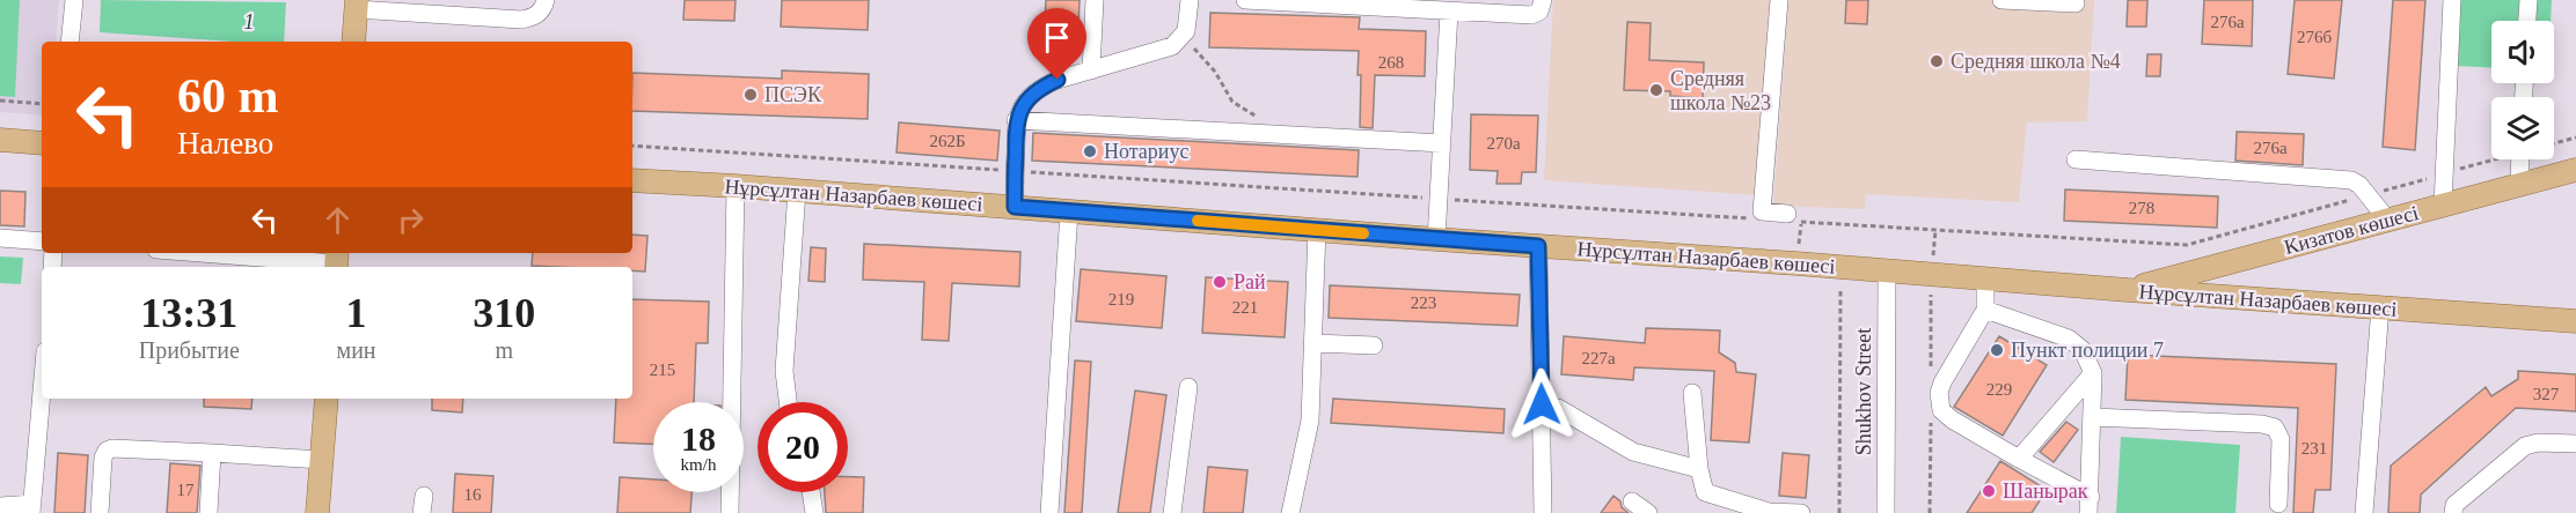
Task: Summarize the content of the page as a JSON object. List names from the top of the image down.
{
  "streets": {
    "main road": ["Нұрсұлтан Назарбаев көшесі", "Кизатов көшесі"],
    "street": ["Shukhov Street"]
  },
  "crossings": [
    ["Нұрсұлтан Назарбаев көшесі", "Кизатов көшесі"],
    ["Нұрсұлтан Назарбаев көшесі", "Shukhov Street"]
  ],
  "parks": ["1"],
  "places": [
    "Средняя школа №4",
    "Средняя школа №23",
    "ПСЭК",
    "Нотариус",
    "Рай",
    "Пункт полиции 7",
    "Шанырак"
  ],
  "house_numbers": [
    "276а",
    "276б",
    "268",
    "262Б",
    "270а",
    "276а",
    "278",
    "219",
    "223",
    "221",
    "227а",
    "215",
    "229",
    "327",
    "231",
    "17",
    "16"
  ],
  "page": {
    "turn": ["60 m", "Налево"],
    "eta": [
      "13:31",
      "Прибытие",
      "1",
      "мин",
      "310",
      "m"
    ],
    "speed": "18 km/h",
    "limit": "20"
  }
}
